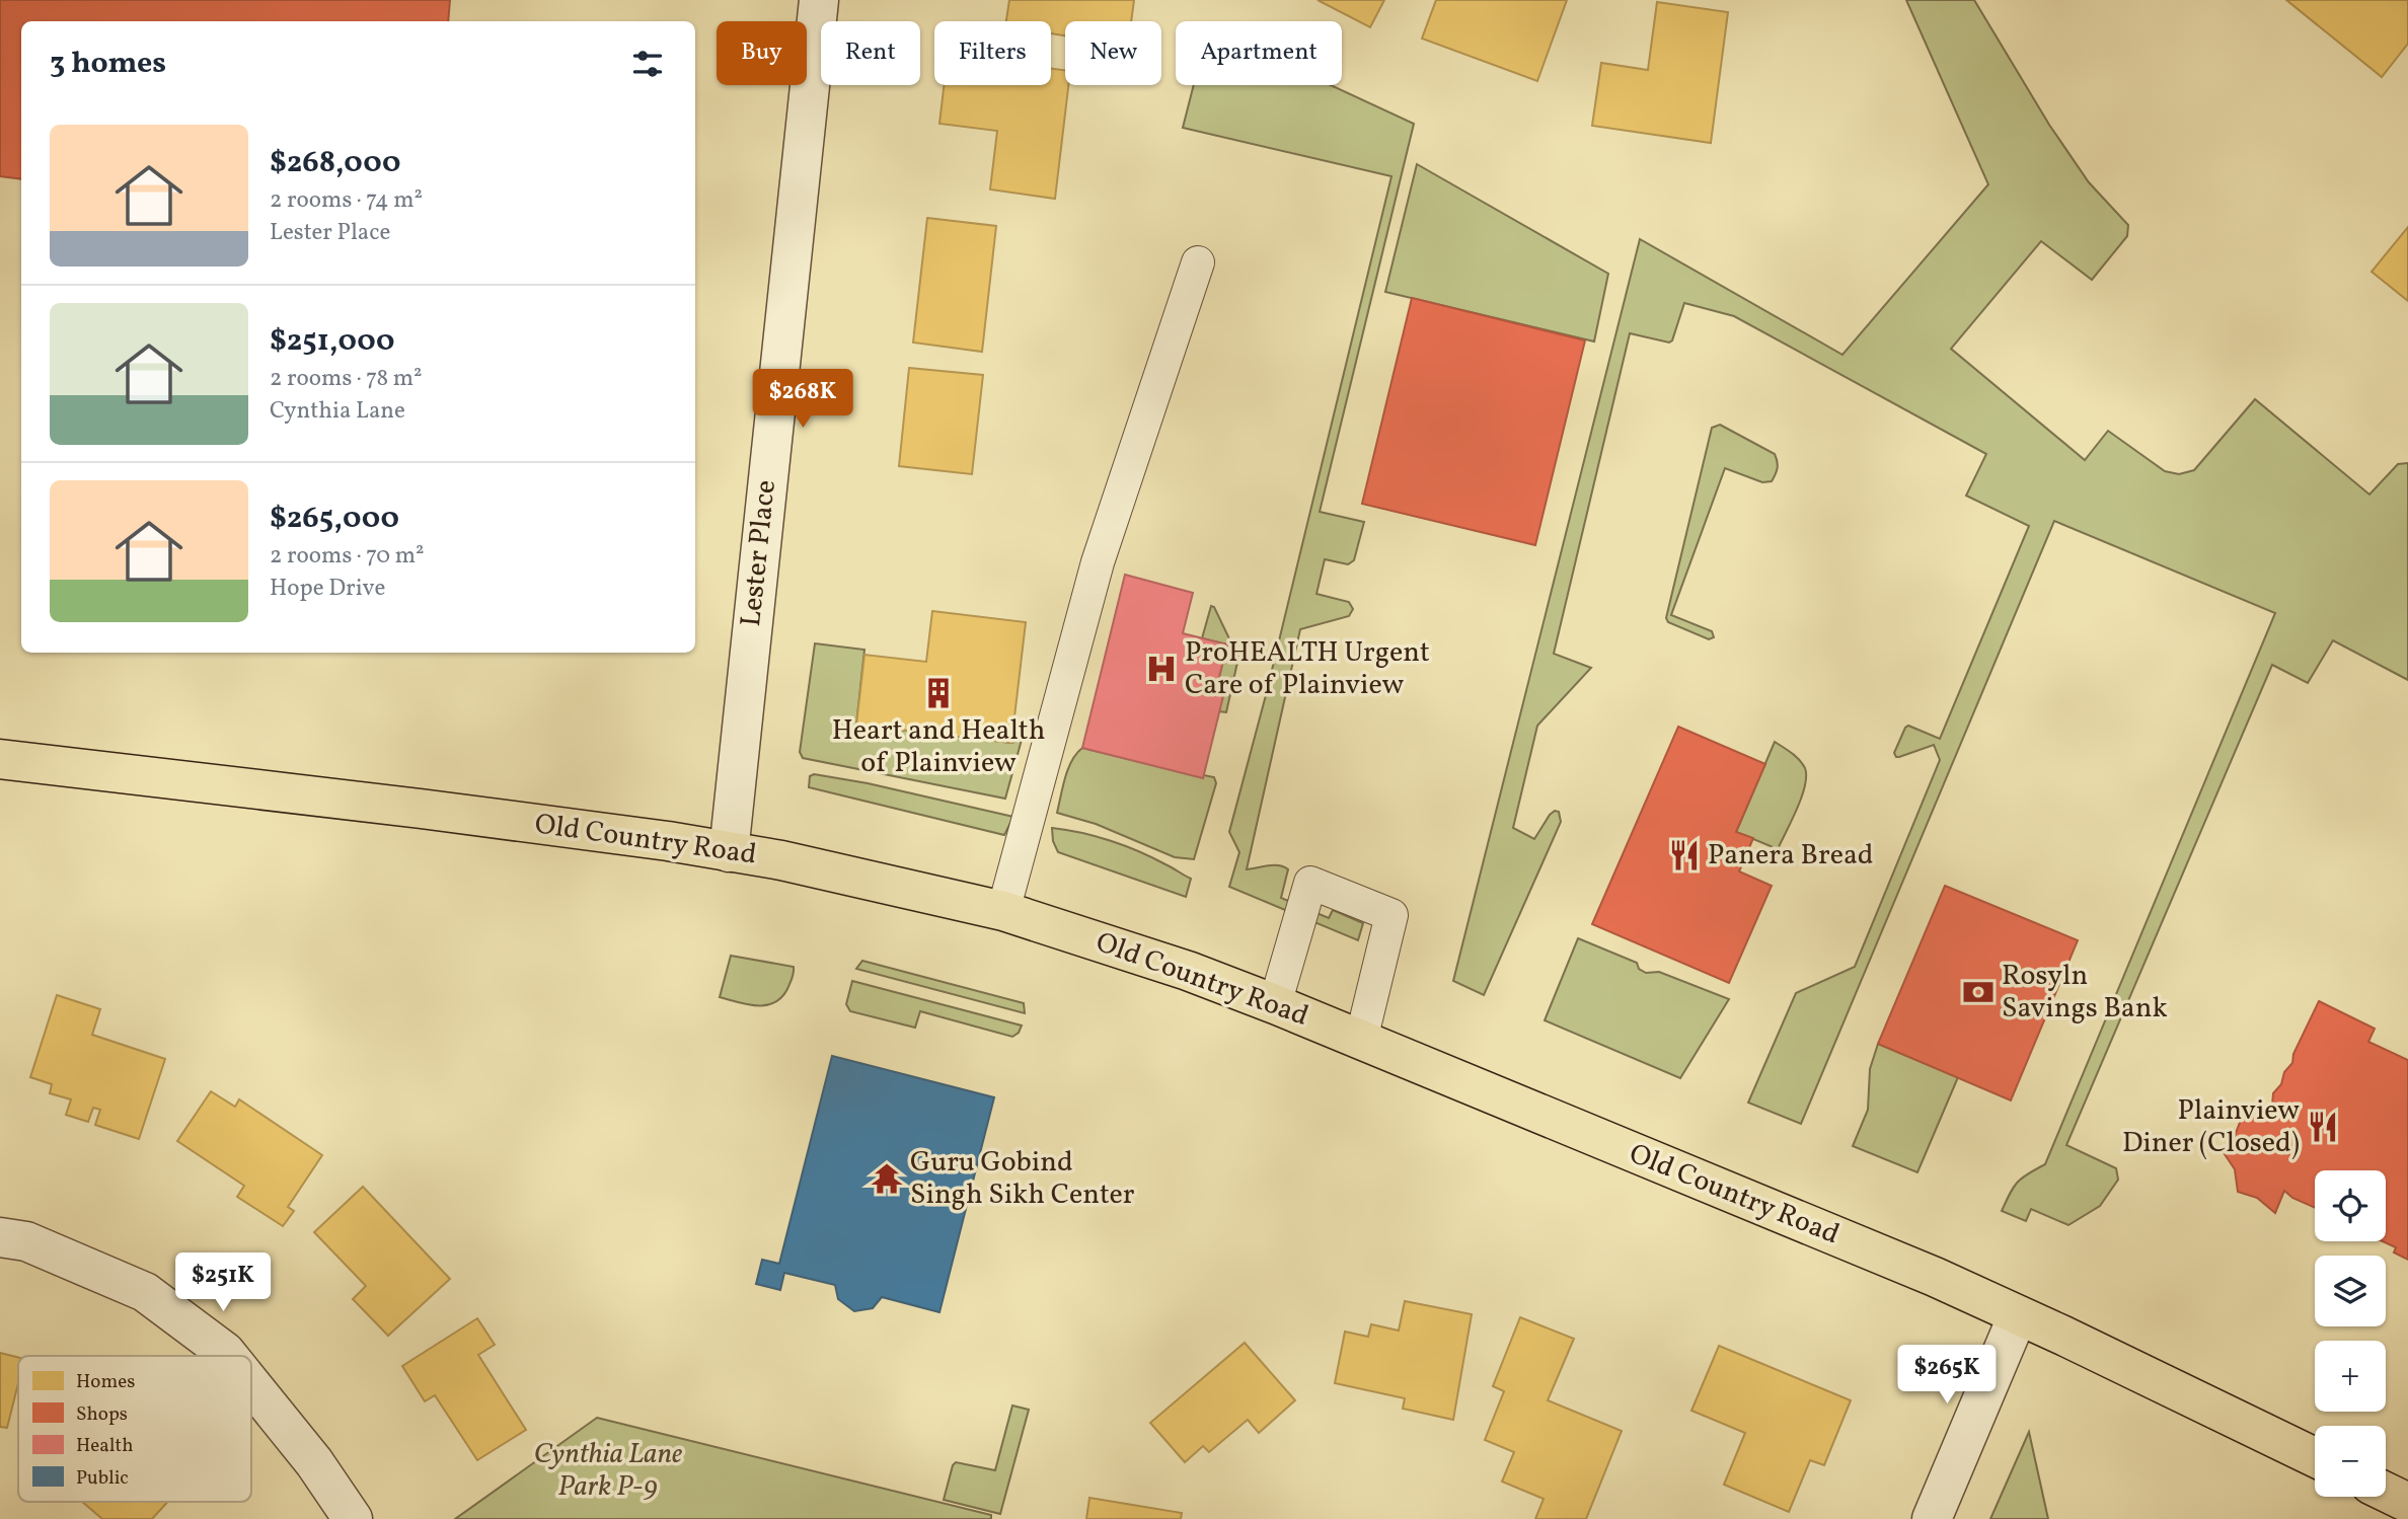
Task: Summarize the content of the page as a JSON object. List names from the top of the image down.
{
  "streets": {
    "main road": ["Old Country Road"],
    "street": ["Lester Place"]
  },
  "crossings": [
    ["Lester Place", "Old Country Road"]
  ],
  "parks": ["Cynthia Lane Park P-9"],
  "places": {
    "hospital": ["ProHEALTH Urgent Care of Plainview"],
    "building": ["Heart and Health of Plainview"],
    "restaurant": ["Panera Bread", "Plainview Diner (Closed)"],
    "bank": ["Rosyln Savings Bank"],
    "temple": ["Guru Gobind Singh Sikh Center"]
  },
  "legend": [
    "Homes",
    "Shops",
    "Health",
    "Public"
  ],
  "page": {
    "chip": [
      "Buy",
      "Rent",
      "Filters",
      "New",
      "Apartment"
    ],
    "heading": "3 homes",
    "list": [
      {
        "name": "$268,000",
        "note": "2 rooms · 74 m² · Lester Place"
      },
      {
        "name": "$251,000",
        "note": "2 rooms · 78 m² · Cynthia Lane"
      },
      {
        "name": "$265,000",
        "note": "2 rooms · 70 m² · Hope Drive"
      }
    ],
    "price": ["$268K", "$251K", "$265K"],
    "map_buttons": ["+", "−"]
  }
}
